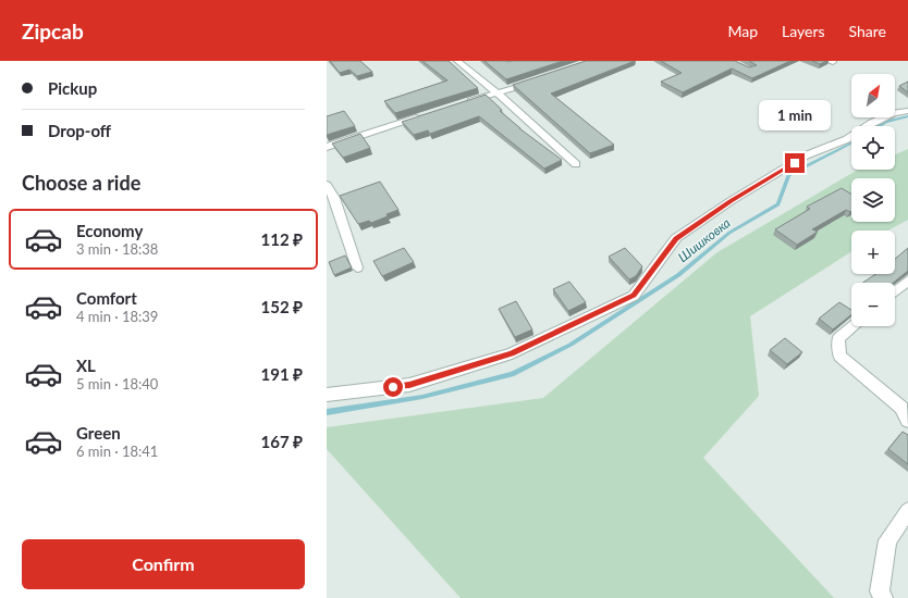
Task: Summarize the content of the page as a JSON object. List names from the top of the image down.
{
  "water": ["Шишковка"],
  "north": "top right",
  "page": {
    "header": "Zipcab",
    "nav": ["Map", "Layers", "Share"],
    "banner": ["Pickup", "Drop-off"],
    "map_buttons": ["+", "−"],
    "bubble": "1 min",
    "heading": "Choose a ride",
    "list": [
      {
        "name": "Economy",
        "note": "3 min · 18:38",
        "value": "112 ₽"
      },
      {
        "name": "Comfort",
        "note": "4 min · 18:39",
        "value": "152 ₽"
      },
      {
        "name": "XL",
        "note": "5 min · 18:40",
        "value": "191 ₽"
      },
      {
        "name": "Green",
        "note": "6 min · 18:41",
        "value": "167 ₽"
      }
    ],
    "buttons": "Confirm"
  }
}
